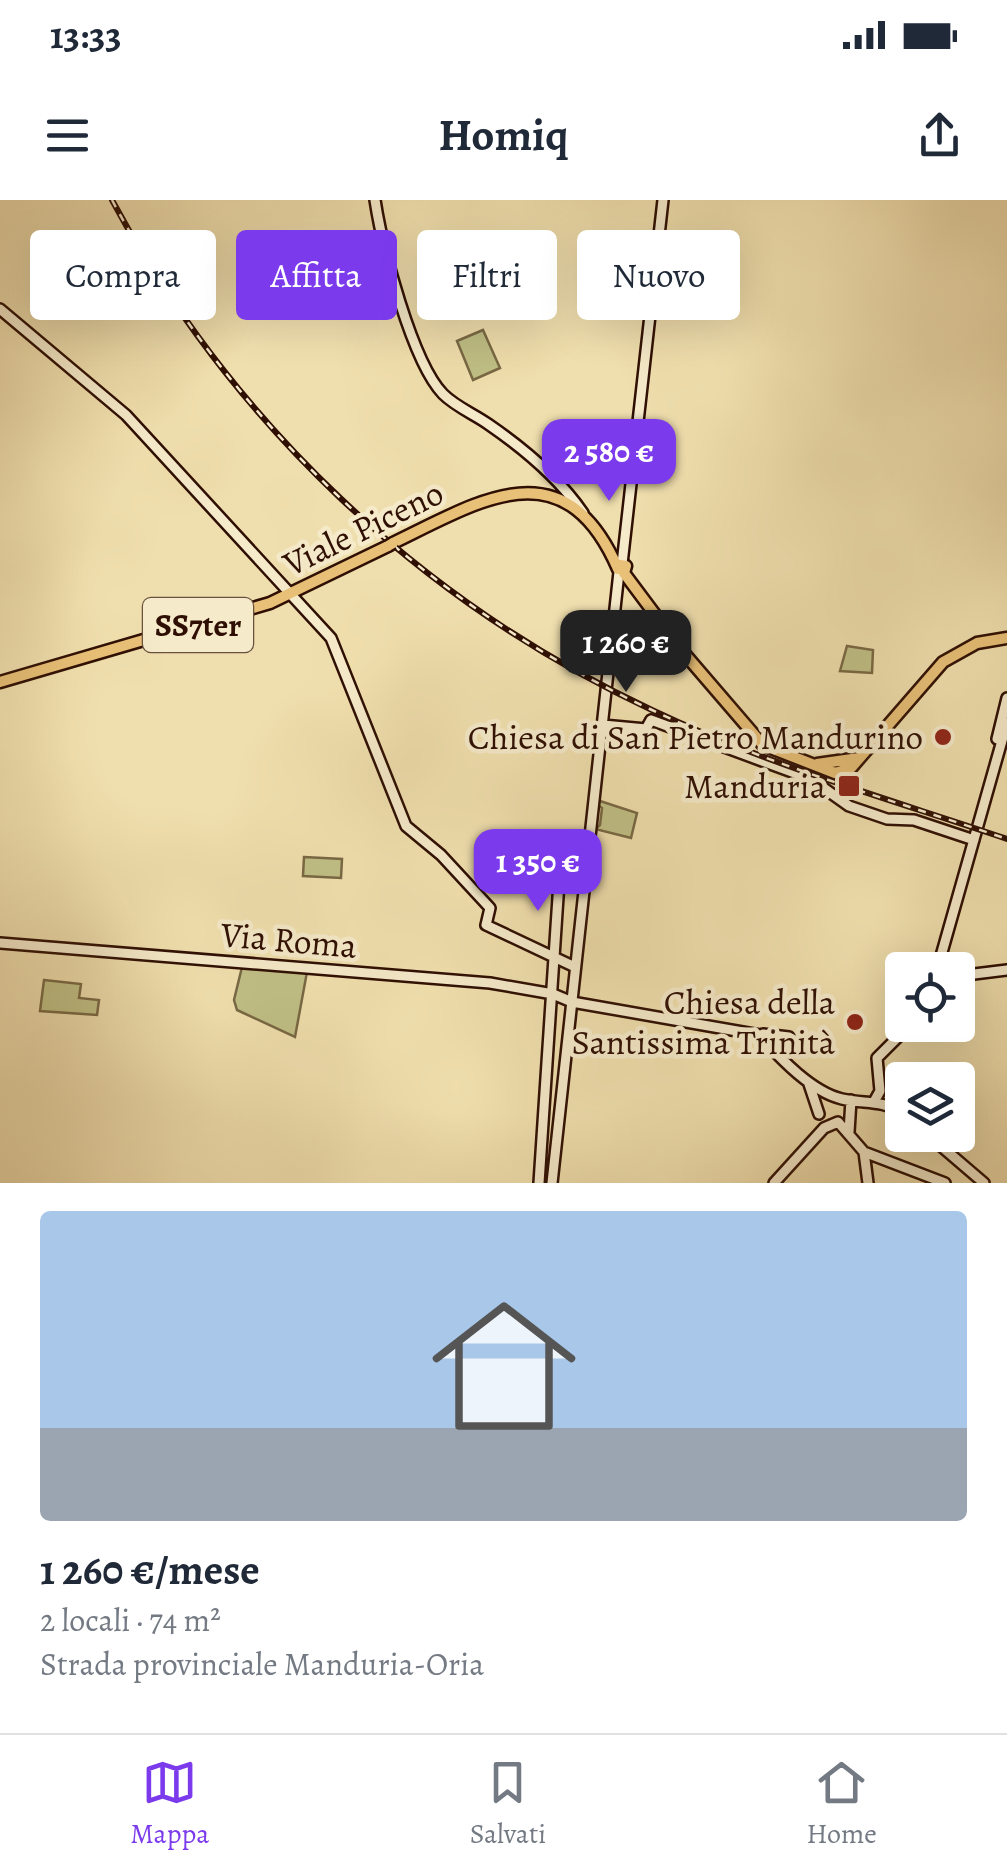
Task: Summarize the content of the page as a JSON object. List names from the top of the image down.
{
  "streets": {
    "main road": ["Viale Piceno", "SS7ter"],
    "street": ["Via Roma"]
  },
  "places": {
    "other": ["Chiesa di San Pietro Mandurino", "Chiesa della Santissima Trinità"],
    "transit": ["Manduria"]
  },
  "page": {
    "status": "13:33",
    "header": "Homiq",
    "chip": [
      "Compra",
      "Affitta",
      "Filtri",
      "Nuovo"
    ],
    "price": ["2 580 €", "1 260 €", "1 350 €"],
    "list": [
      {
        "name": "1 260 €/mese",
        "note": "2 locali · 74 m² · Strada provinciale Manduria-Oria"
      }
    ],
    "tabs": ["Mappa", "Salvati", "Home"]
  }
}
